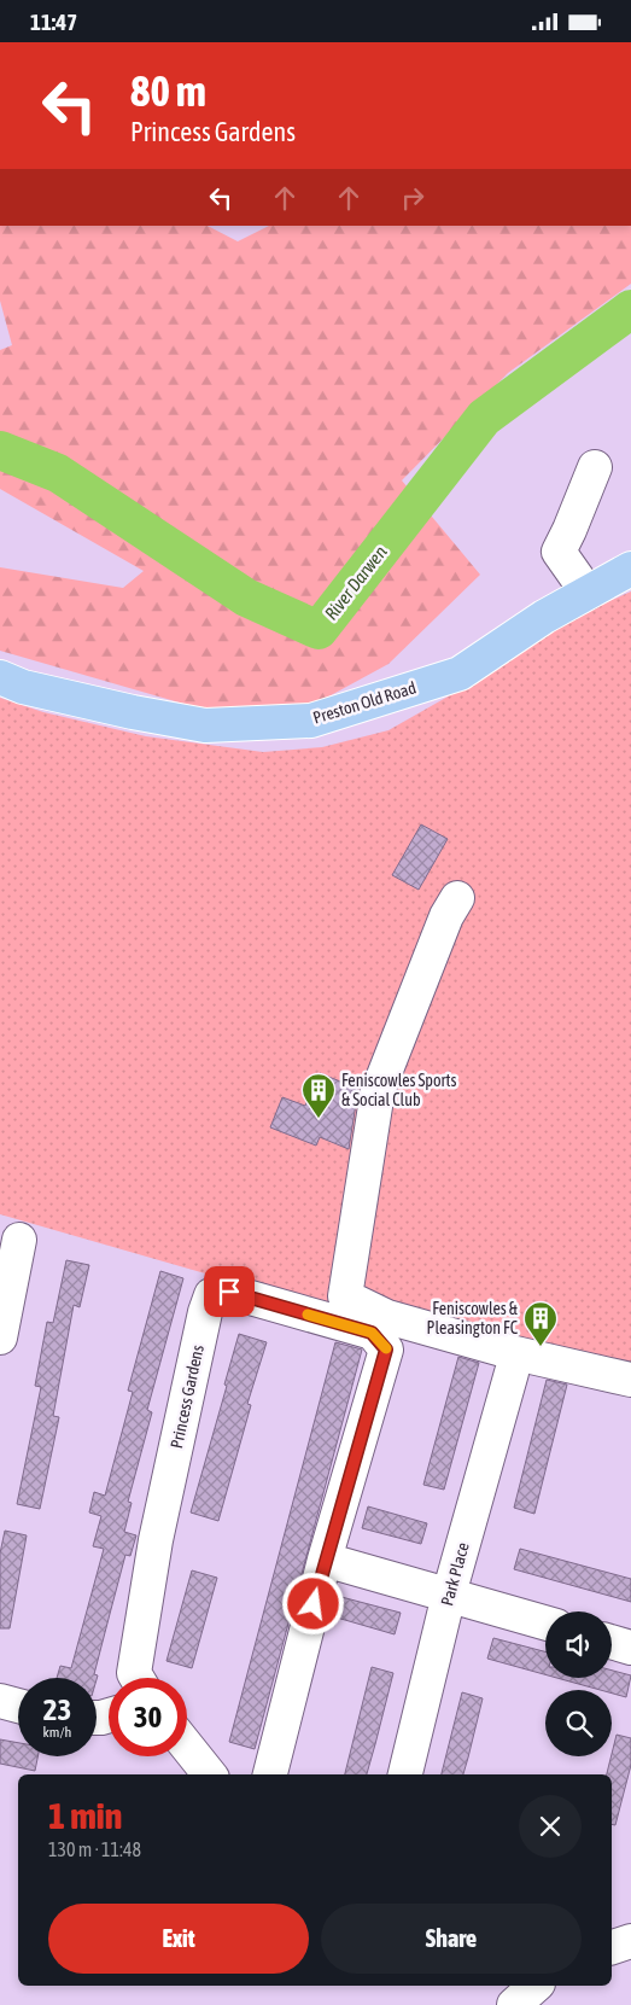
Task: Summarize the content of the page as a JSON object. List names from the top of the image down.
{
  "streets": {
    "main road": ["Preston Old Road"],
    "street": ["Princess Gardens", "Park Place"]
  },
  "water": ["River Darwen"],
  "places": {
    "building": ["Feniscowles Sports & Social Club", "Feniscowles & Pleasington FC"]
  },
  "page": {
    "status": "11:47",
    "turn": ["80 m", "Princess Gardens"],
    "speed": "23 km/h",
    "limit": "30",
    "heading": ["1 min", "130 m · 11:48"],
    "buttons": ["Exit", "Share"]
  }
}
